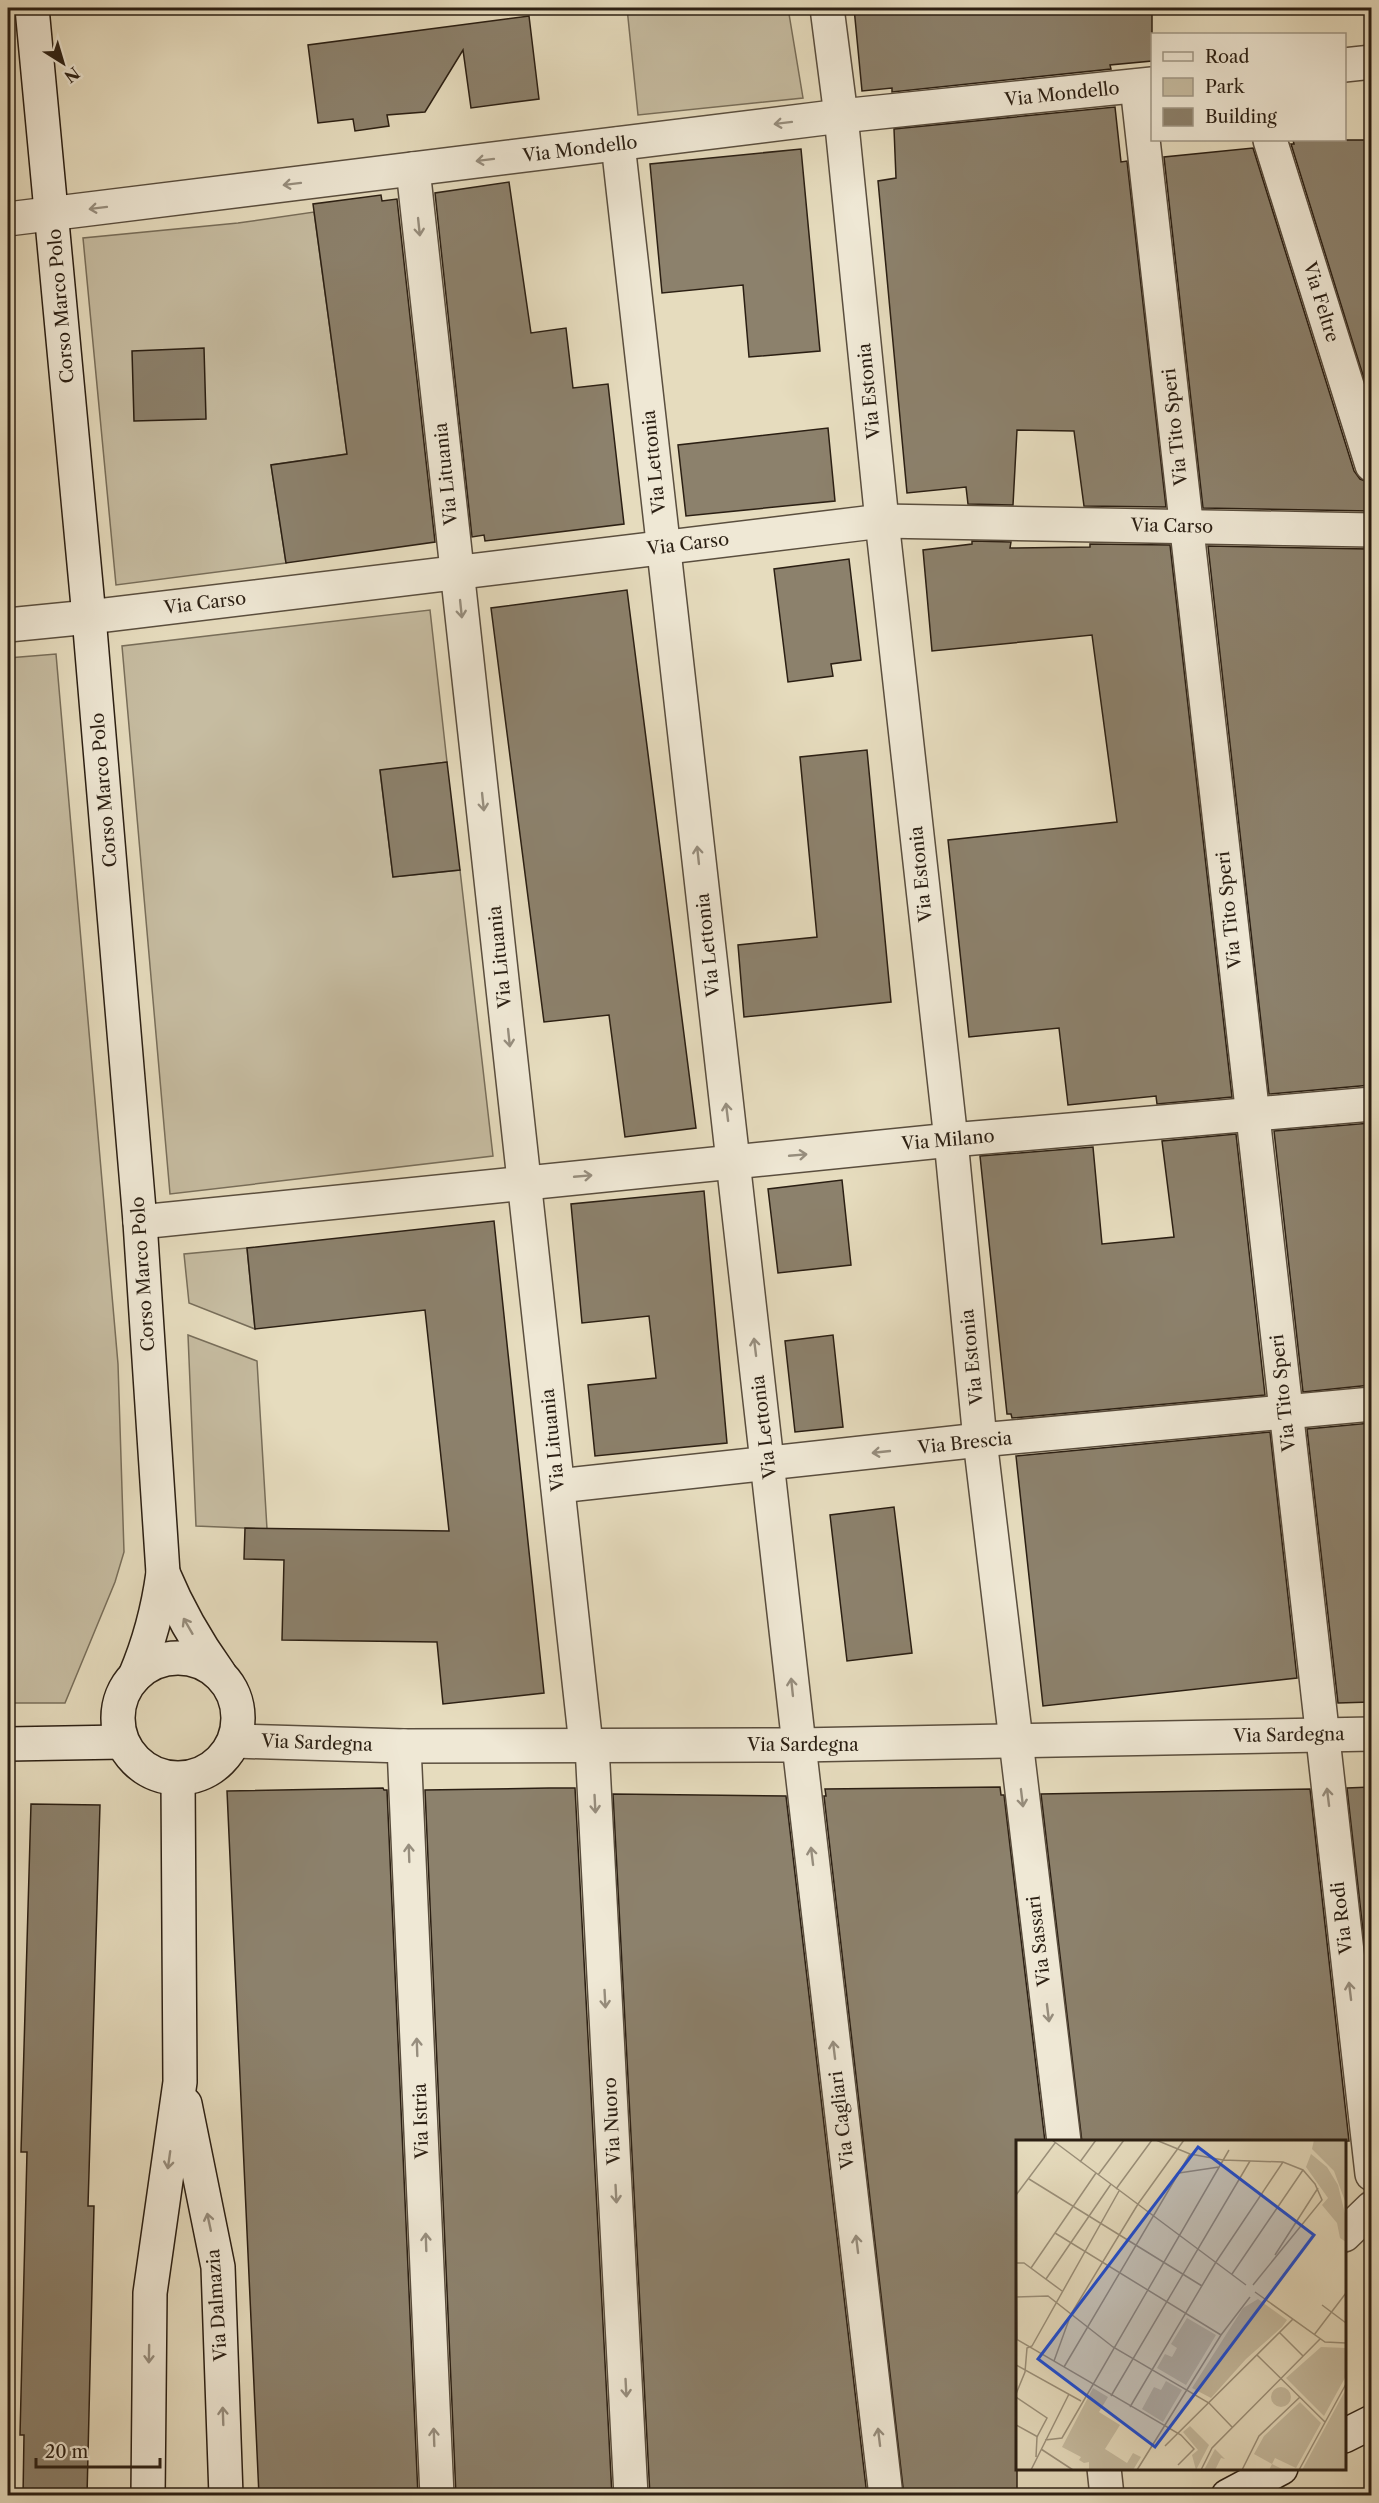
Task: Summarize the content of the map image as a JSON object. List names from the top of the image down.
{
  "streets": {
    "street": [
      "Via Mondello",
      "Via Feltre",
      "Corso Marco Polo",
      "Via Estonia",
      "Via Tito Speri",
      "Via Lettonia",
      "Via Lituania",
      "Via Carso",
      "Via Milano",
      "Via Brescia",
      "Via Sardegna",
      "Via Rodi",
      "Via Sassari",
      "Via Cagliari",
      "Via Istria",
      "Via Nuoro",
      "Via Dalmazia"
    ]
  },
  "crossings": [
    ["Via Mondello", "Corso Marco Polo"],
    ["Via Mondello", "Via Estonia"],
    ["Via Mondello", "Via Tito Speri"],
    ["Via Mondello", "Via Lettonia"],
    ["Via Mondello", "Via Lituania"],
    ["Corso Marco Polo", "Via Carso"],
    ["Corso Marco Polo", "Via Milano"],
    ["Via Estonia", "Via Carso"],
    ["Via Estonia", "Via Milano"],
    ["Via Estonia", "Via Brescia"],
    ["Via Estonia", "Via Sardegna"],
    ["Via Estonia", "Via Sassari"],
    ["Via Tito Speri", "Via Carso"],
    ["Via Tito Speri", "Via Milano"],
    ["Via Tito Speri", "Via Brescia"],
    ["Via Tito Speri", "Via Sardegna"],
    ["Via Tito Speri", "Via Rodi"],
    ["Via Lettonia", "Via Carso"],
    ["Via Lettonia", "Via Milano"],
    ["Via Lettonia", "Via Brescia"],
    ["Via Lettonia", "Via Sardegna"],
    ["Via Lettonia", "Via Cagliari"],
    ["Via Lituania", "Via Carso"],
    ["Via Lituania", "Via Milano"],
    ["Via Lituania", "Via Brescia"],
    ["Via Lituania", "Via Sardegna"],
    ["Via Lituania", "Via Nuoro"],
    ["Via Sardegna", "Via Rodi"],
    ["Via Sardegna", "Via Sassari"],
    ["Via Sardegna", "Via Cagliari"],
    ["Via Sardegna", "Via Istria"],
    ["Via Sardegna", "Via Nuoro"],
    ["Via Sardegna", "Via Dalmazia"]
  ],
  "one_way": [
    "Via Mondello",
    "Via Lettonia",
    "Via Lituania",
    "Via Rodi",
    "Via Sassari",
    "Via Cagliari",
    "Via Istria",
    "Via Nuoro"
  ],
  "legend": ["Road", "Park", "Building"],
  "scale_bar": "20 m",
  "north": "bottom right"
}
